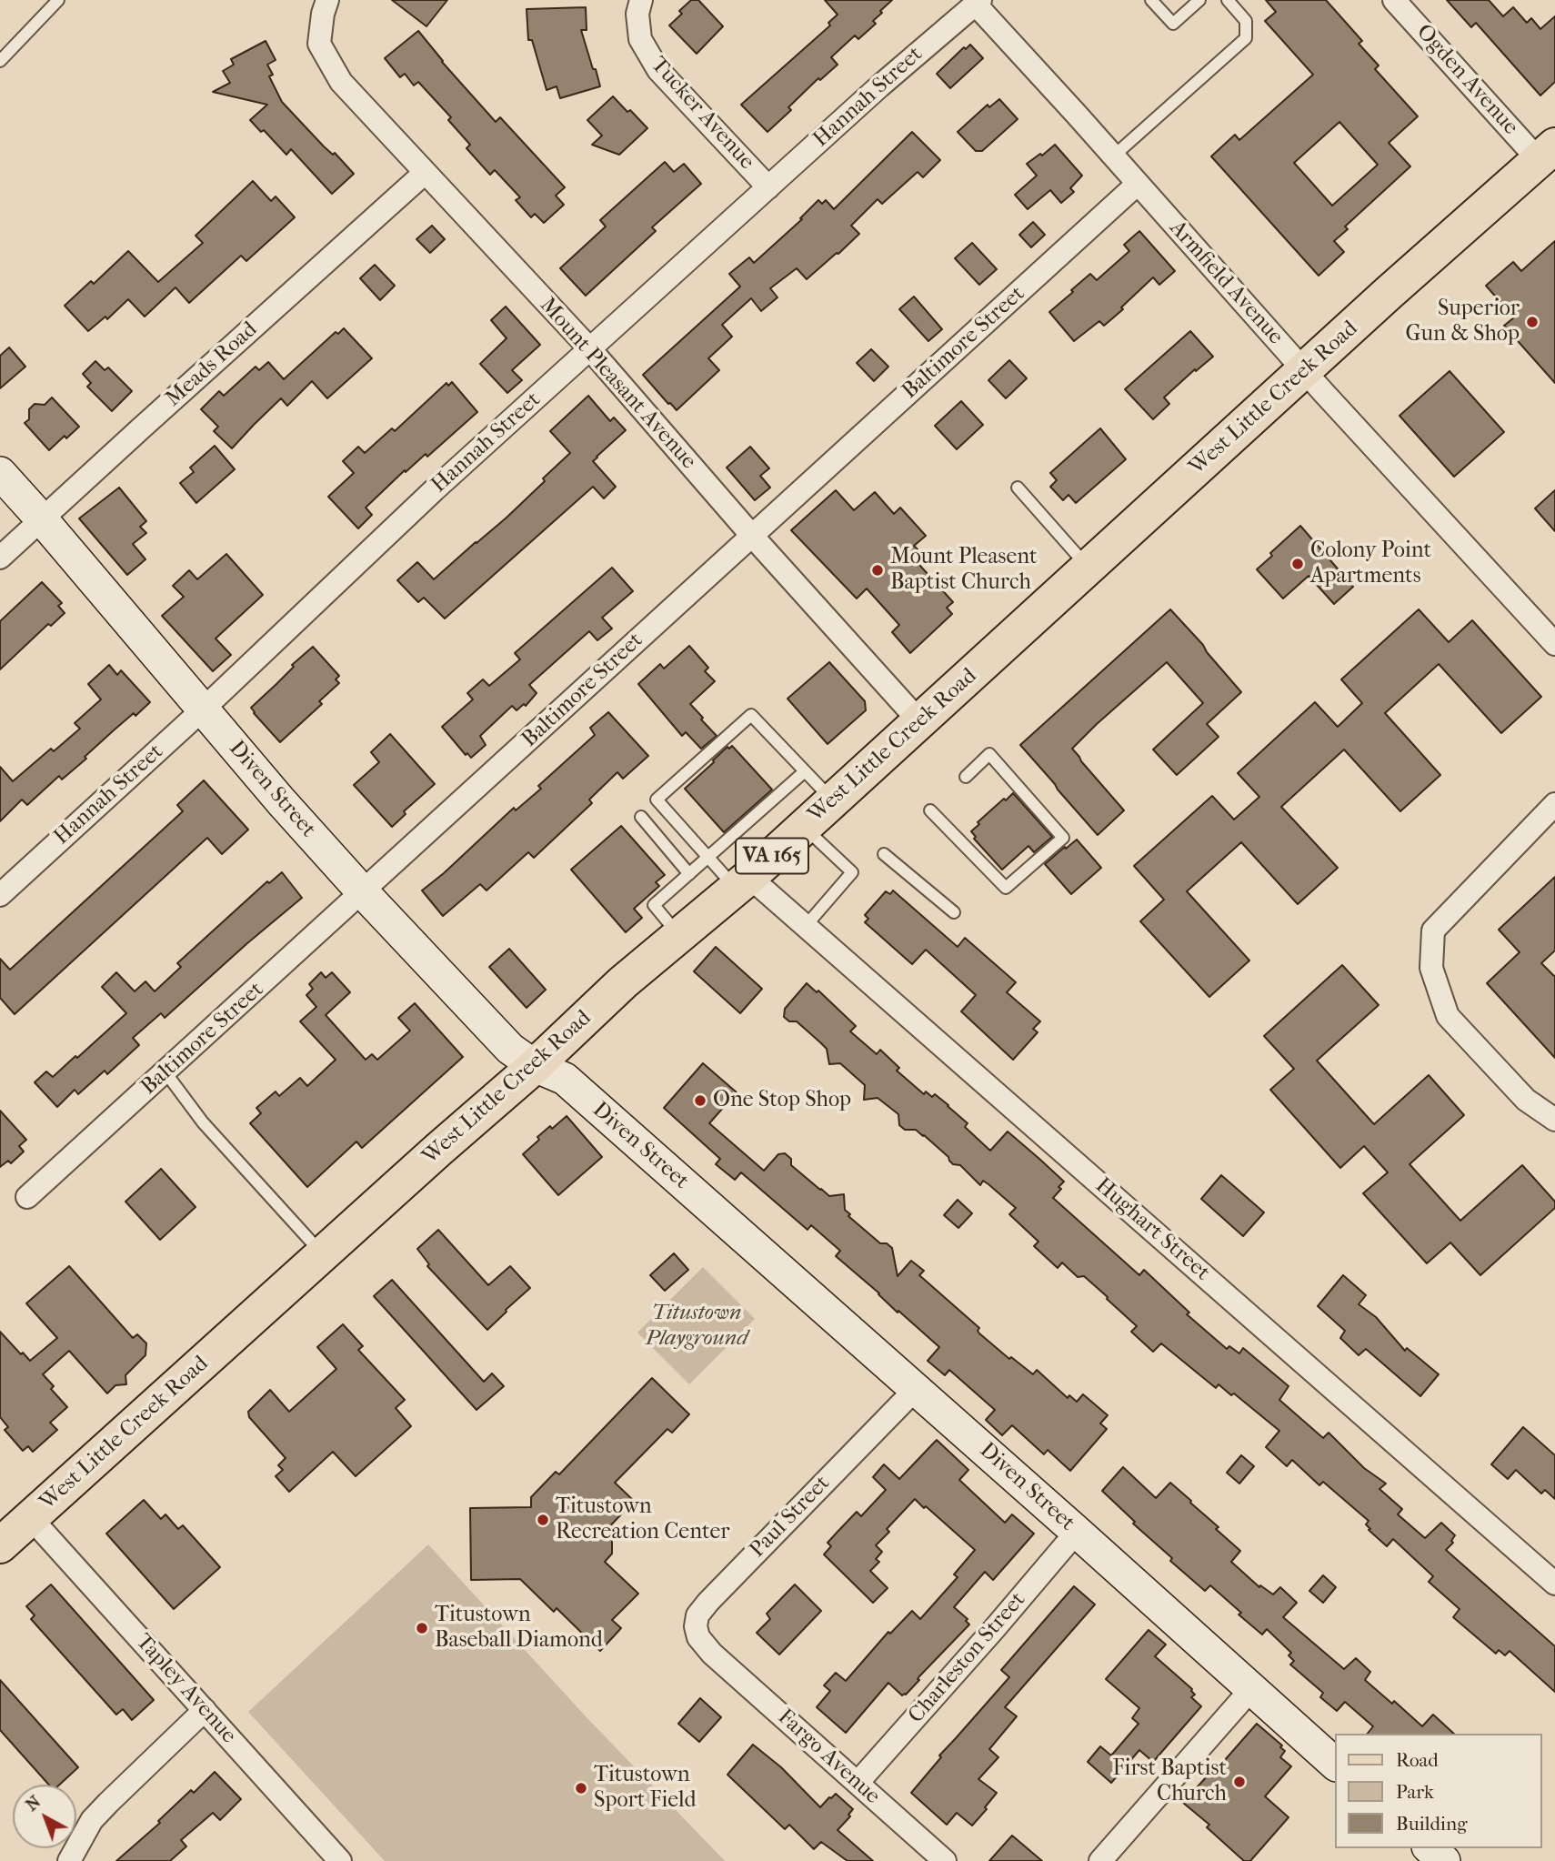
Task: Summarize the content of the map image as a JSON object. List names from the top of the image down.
{
  "streets": {
    "main road": ["West Little Creek Road", "VA 165"],
    "street": [
      "Ogden Avenue",
      "Hannah Street",
      "Tucker Avenue",
      "Armfield Avenue",
      "Baltimore Street",
      "Meads Road",
      "Mount Pleasant Avenue",
      "Diven Street",
      "Hughart Street",
      "Paul Street",
      "Charleston Street",
      "Tapley Avenue",
      "Fargo Avenue"
    ]
  },
  "crossings": [
    ["Ogden Avenue", "West Little Creek Road"],
    ["Hannah Street", "Tucker Avenue"],
    ["Hannah Street", "Armfield Avenue"],
    ["Hannah Street", "Mount Pleasant Avenue"],
    ["Hannah Street", "Diven Street"],
    ["Armfield Avenue", "Baltimore Street"],
    ["Armfield Avenue", "West Little Creek Road"],
    ["Baltimore Street", "Mount Pleasant Avenue"],
    ["Baltimore Street", "Diven Street"],
    ["Meads Road", "Mount Pleasant Avenue"],
    ["Meads Road", "Diven Street"],
    ["Mount Pleasant Avenue", "West Little Creek Road"],
    ["West Little Creek Road", "Diven Street"],
    ["West Little Creek Road", "Hughart Street"],
    ["West Little Creek Road", "Tapley Avenue"],
    ["Diven Street", "Paul Street"],
    ["Diven Street", "Charleston Street"],
    ["Paul Street", "Fargo Avenue"],
    ["Charleston Street", "Fargo Avenue"]
  ],
  "parks": ["Titustown Playground"],
  "places": [
    "Superior Gun & Shop",
    "Colony Point Apartments",
    "Mount Pleasent Baptist Church",
    "One Stop Shop",
    "Titustown Recreation Center",
    "Titustown Baseball Diamond",
    "First Baptist Church",
    "Titustown Sport Field"
  ],
  "legend": ["Road", "Park", "Building"],
  "north": "top left"
}
